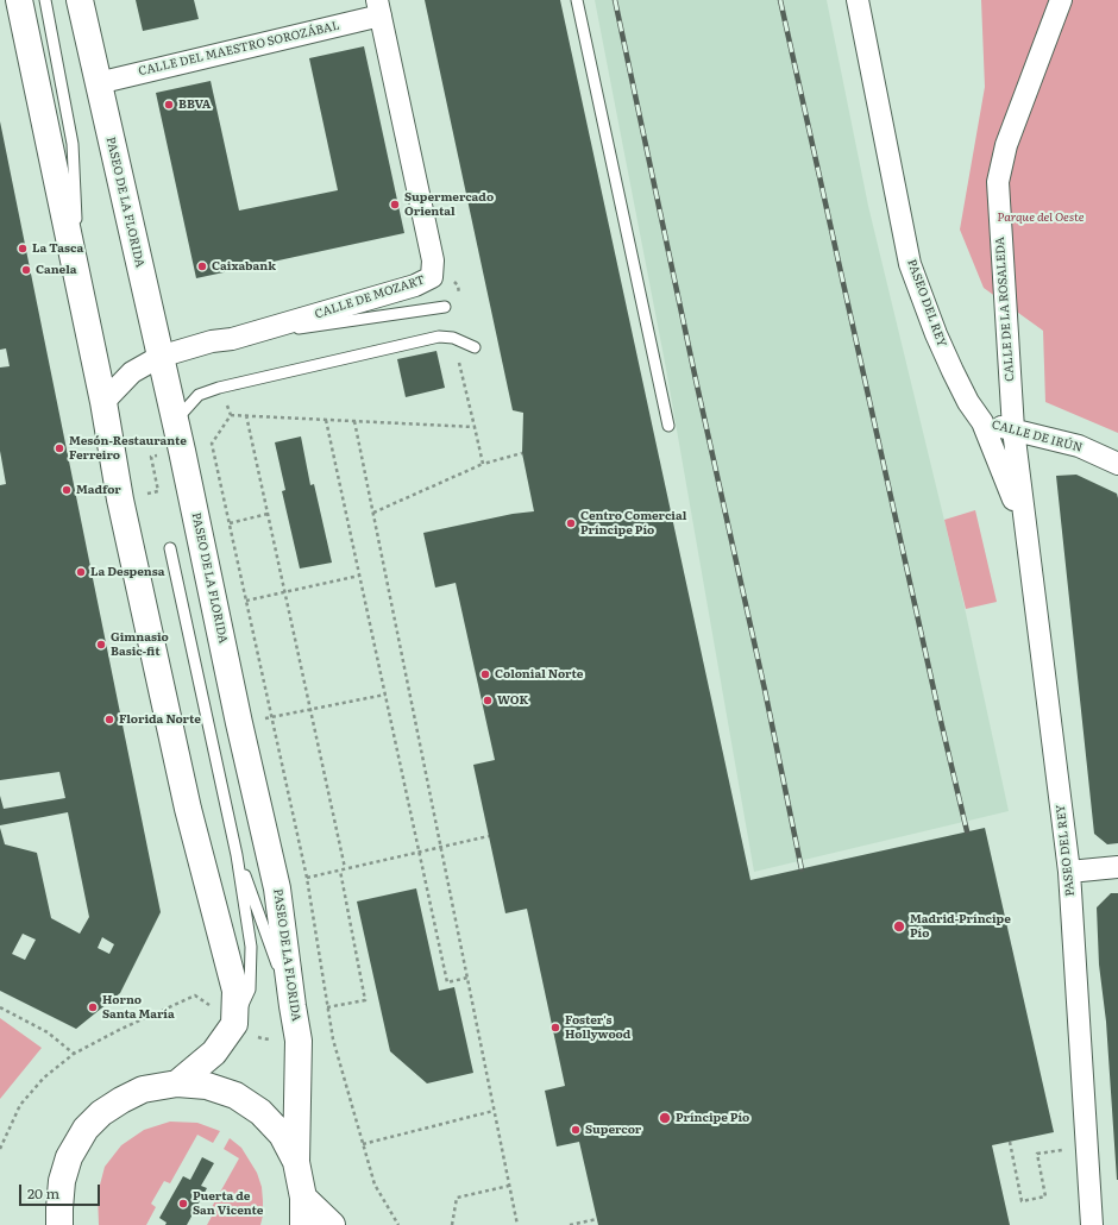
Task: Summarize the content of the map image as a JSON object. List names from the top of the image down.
{
  "streets": {
    "main road": ["PASEO DE LA FLORIDA"],
    "street": [
      "CALLE DEL MAESTRO SOROZÁBAL",
      "CALLE DE MOZART",
      "PASEO DEL REY",
      "CALLE DE LA ROSALEDA",
      "CALLE DE IRÚN"
    ]
  },
  "crossings": [
    ["CALLE DEL MAESTRO SOROZÁBAL", "PASEO DE LA FLORIDA"],
    ["CALLE DEL MAESTRO SOROZÁBAL", "CALLE DE MOZART"],
    ["PASEO DE LA FLORIDA", "CALLE DE MOZART"],
    ["PASEO DEL REY", "CALLE DE LA ROSALEDA"],
    ["PASEO DEL REY", "CALLE DE IRÚN"],
    ["CALLE DE LA ROSALEDA", "CALLE DE IRÚN"]
  ],
  "parks": ["Parque del Oeste"],
  "places": [
    "BBVA",
    "Supermercado Oriental",
    "La Tasca",
    "Caixabank",
    "Canela",
    "Mesón-Restaurante Ferreiro",
    "Madfor",
    "Centro Comercial Príncipe Pío",
    "La Despensa",
    "Gimnasio Basic-fit",
    "Colonial Norte",
    "WOK",
    "Florida Norte",
    "Madrid-Príncipe Pío",
    "Horno Santa María",
    "Foster's Hollywood",
    "Príncipe Pío",
    "Supercor",
    "Puerta de San Vicente"
  ],
  "scale_bar": "20 m"
}
